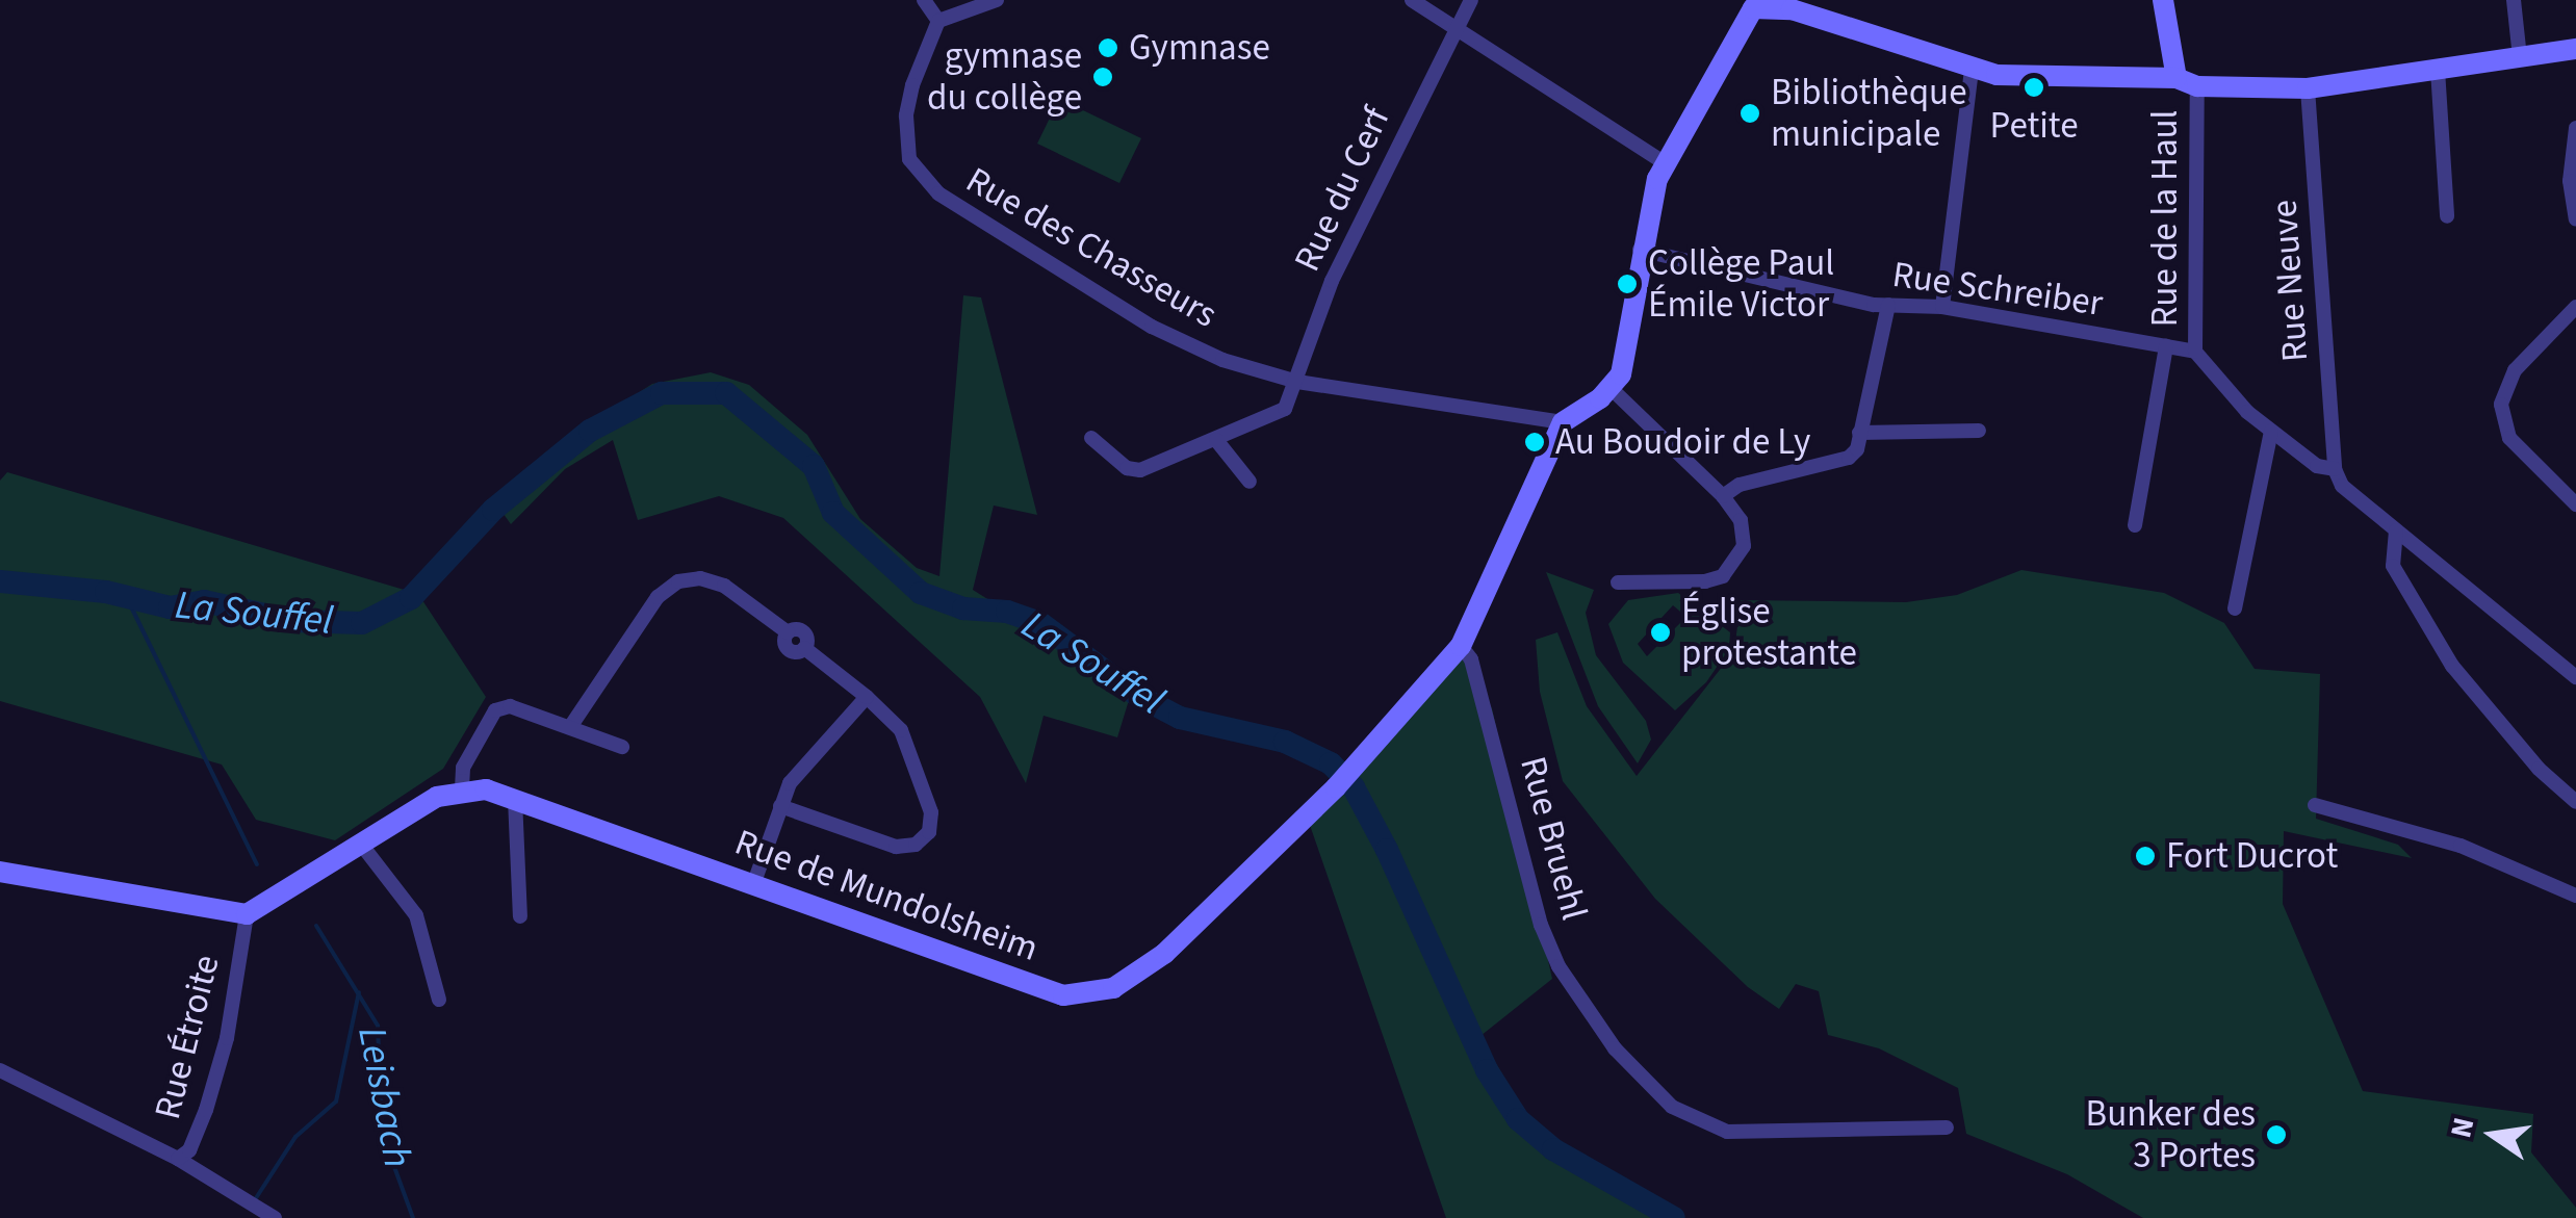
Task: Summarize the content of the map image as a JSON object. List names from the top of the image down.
{
  "streets": {
    "street": [
      "Rue du Cerf",
      "Rue de la Haul",
      "Rue des Chasseurs",
      "Rue Neuve",
      "Rue Schreiber",
      "Rue Bruehl",
      "Rue de Mundolsheim",
      "Rue Étroite"
    ]
  },
  "crossings": [
    ["Rue du Cerf", "Rue des Chasseurs"],
    ["Rue de la Haul", "Rue Schreiber"],
    ["Rue des Chasseurs", "Rue de Mundolsheim"],
    ["Rue Bruehl", "Rue de Mundolsheim"]
  ],
  "water": ["La Souffel", "Leisbach"],
  "places": [
    "Gymnase",
    "gymnase du collège",
    "Petite",
    "Bibliothèque municipale",
    "Collège Paul Émile Victor",
    "Au Boudoir de Ly",
    "Église protestante",
    "Fort Ducrot",
    "Bunker des 3 Portes"
  ],
  "north": "left"
}
